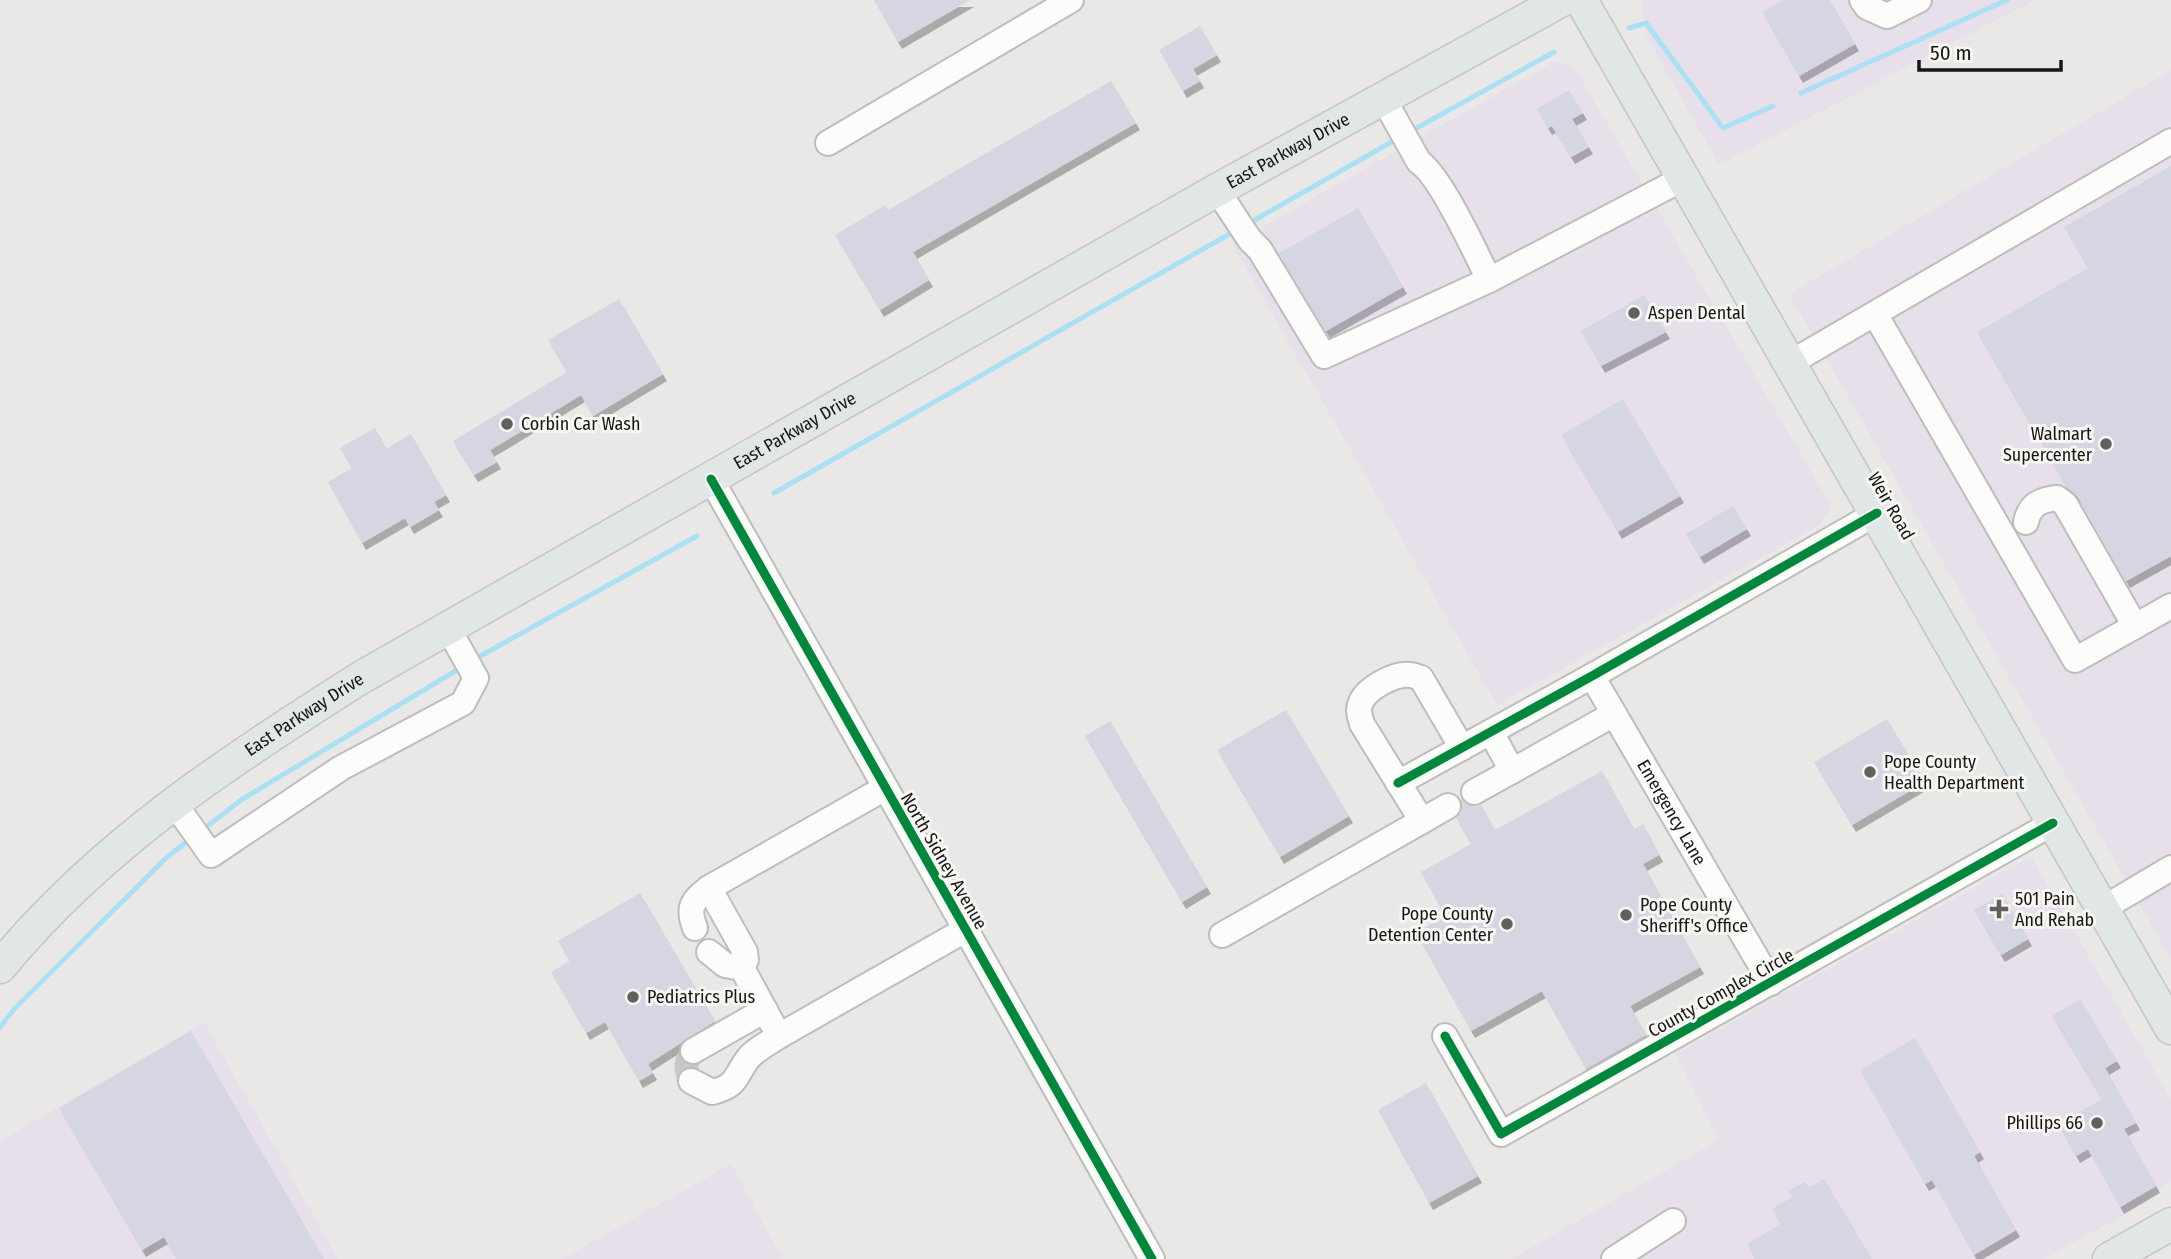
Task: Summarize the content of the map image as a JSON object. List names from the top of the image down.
{
  "streets": {
    "main road": ["East Parkway Drive", "Weir Road"],
    "street": ["Emergency Lane", "North Sidney Avenue", "County Complex Circle"]
  },
  "crossings": [
    ["East Parkway Drive", "North Sidney Avenue"],
    ["Weir Road", "County Complex Circle"],
    ["Emergency Lane", "County Complex Circle"]
  ],
  "places": {
    "other": [
      "Aspen Dental",
      "Corbin Car Wash",
      "Walmart Supercenter",
      "Pope County Health Department",
      "Pope County Sheriff's Office",
      "Pope County Detention Center",
      "Pediatrics Plus",
      "Phillips 66"
    ],
    "health": ["501 Pain And Rehab"]
  },
  "scale_bar": "50 m"
}
